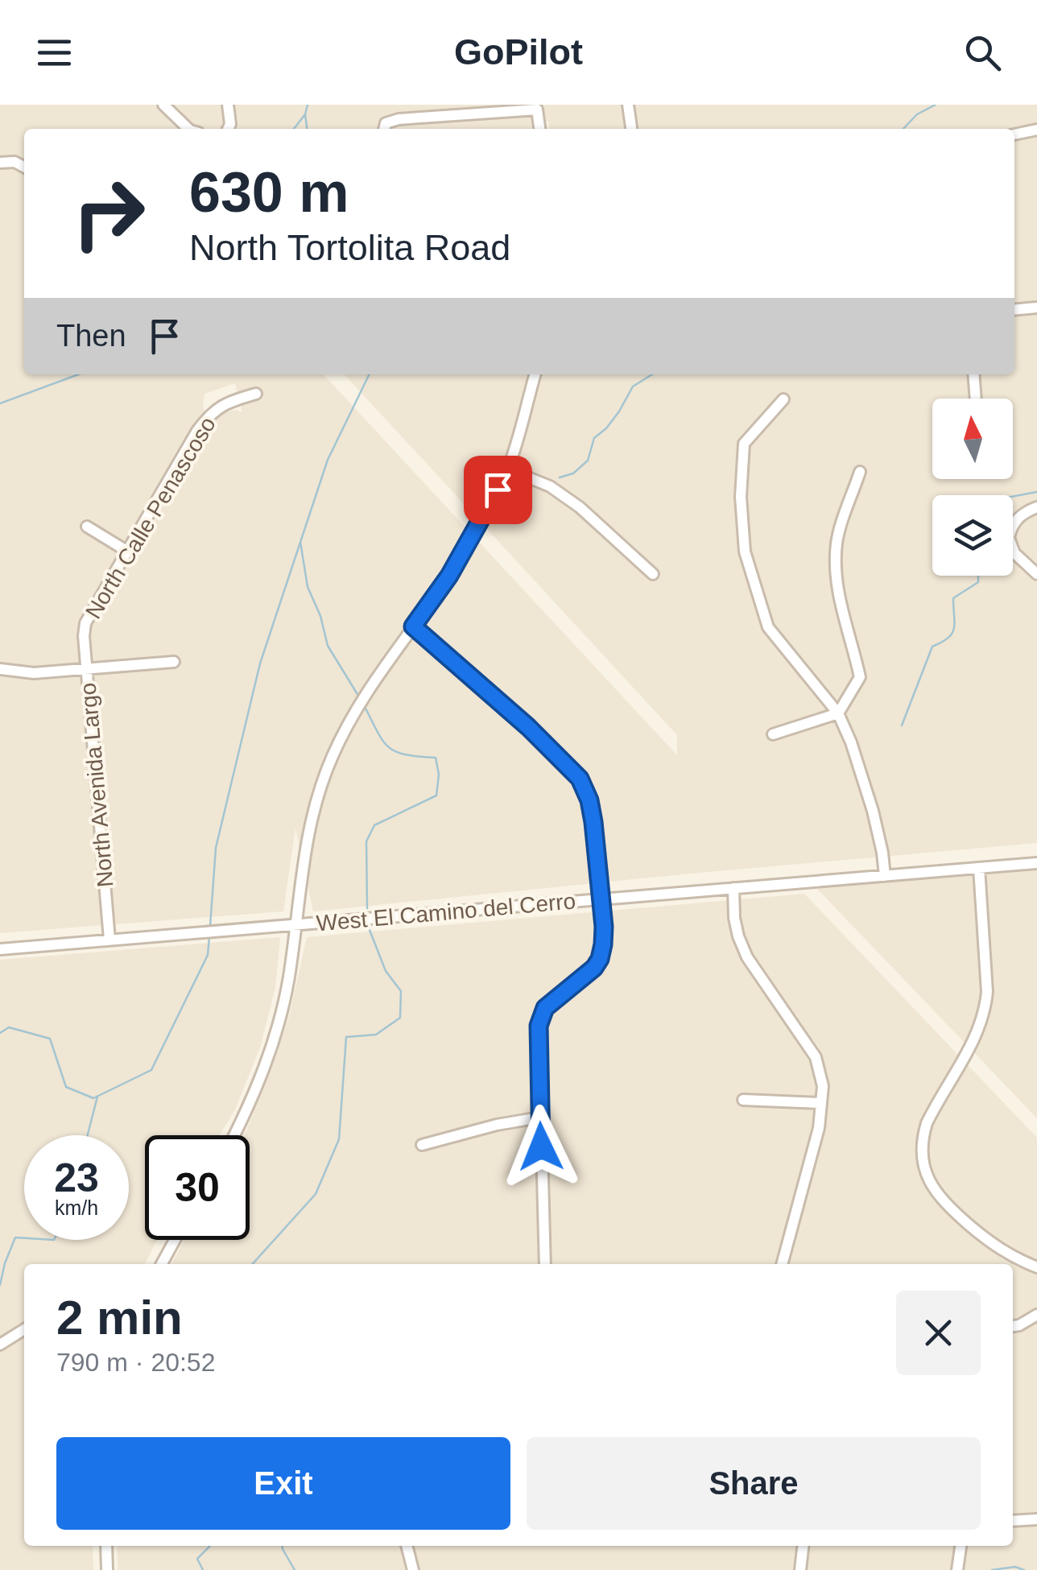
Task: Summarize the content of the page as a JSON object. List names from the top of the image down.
{
  "streets": {
    "street": ["North Calle Penascoso", "North Avenida Largo", "West El Camino del Cerro"]
  },
  "crossings": [
    ["North Calle Penascoso", "North Avenida Largo"],
    ["North Avenida Largo", "West El Camino del Cerro"]
  ],
  "north": "top",
  "page": {
    "header": "GoPilot",
    "turn": ["630 m", "North Tortolita Road"],
    "then": "Then",
    "speed": "23 km/h",
    "limit": "30",
    "heading": ["2 min", "790 m · 20:52"],
    "buttons": ["Exit", "Share"]
  }
}
